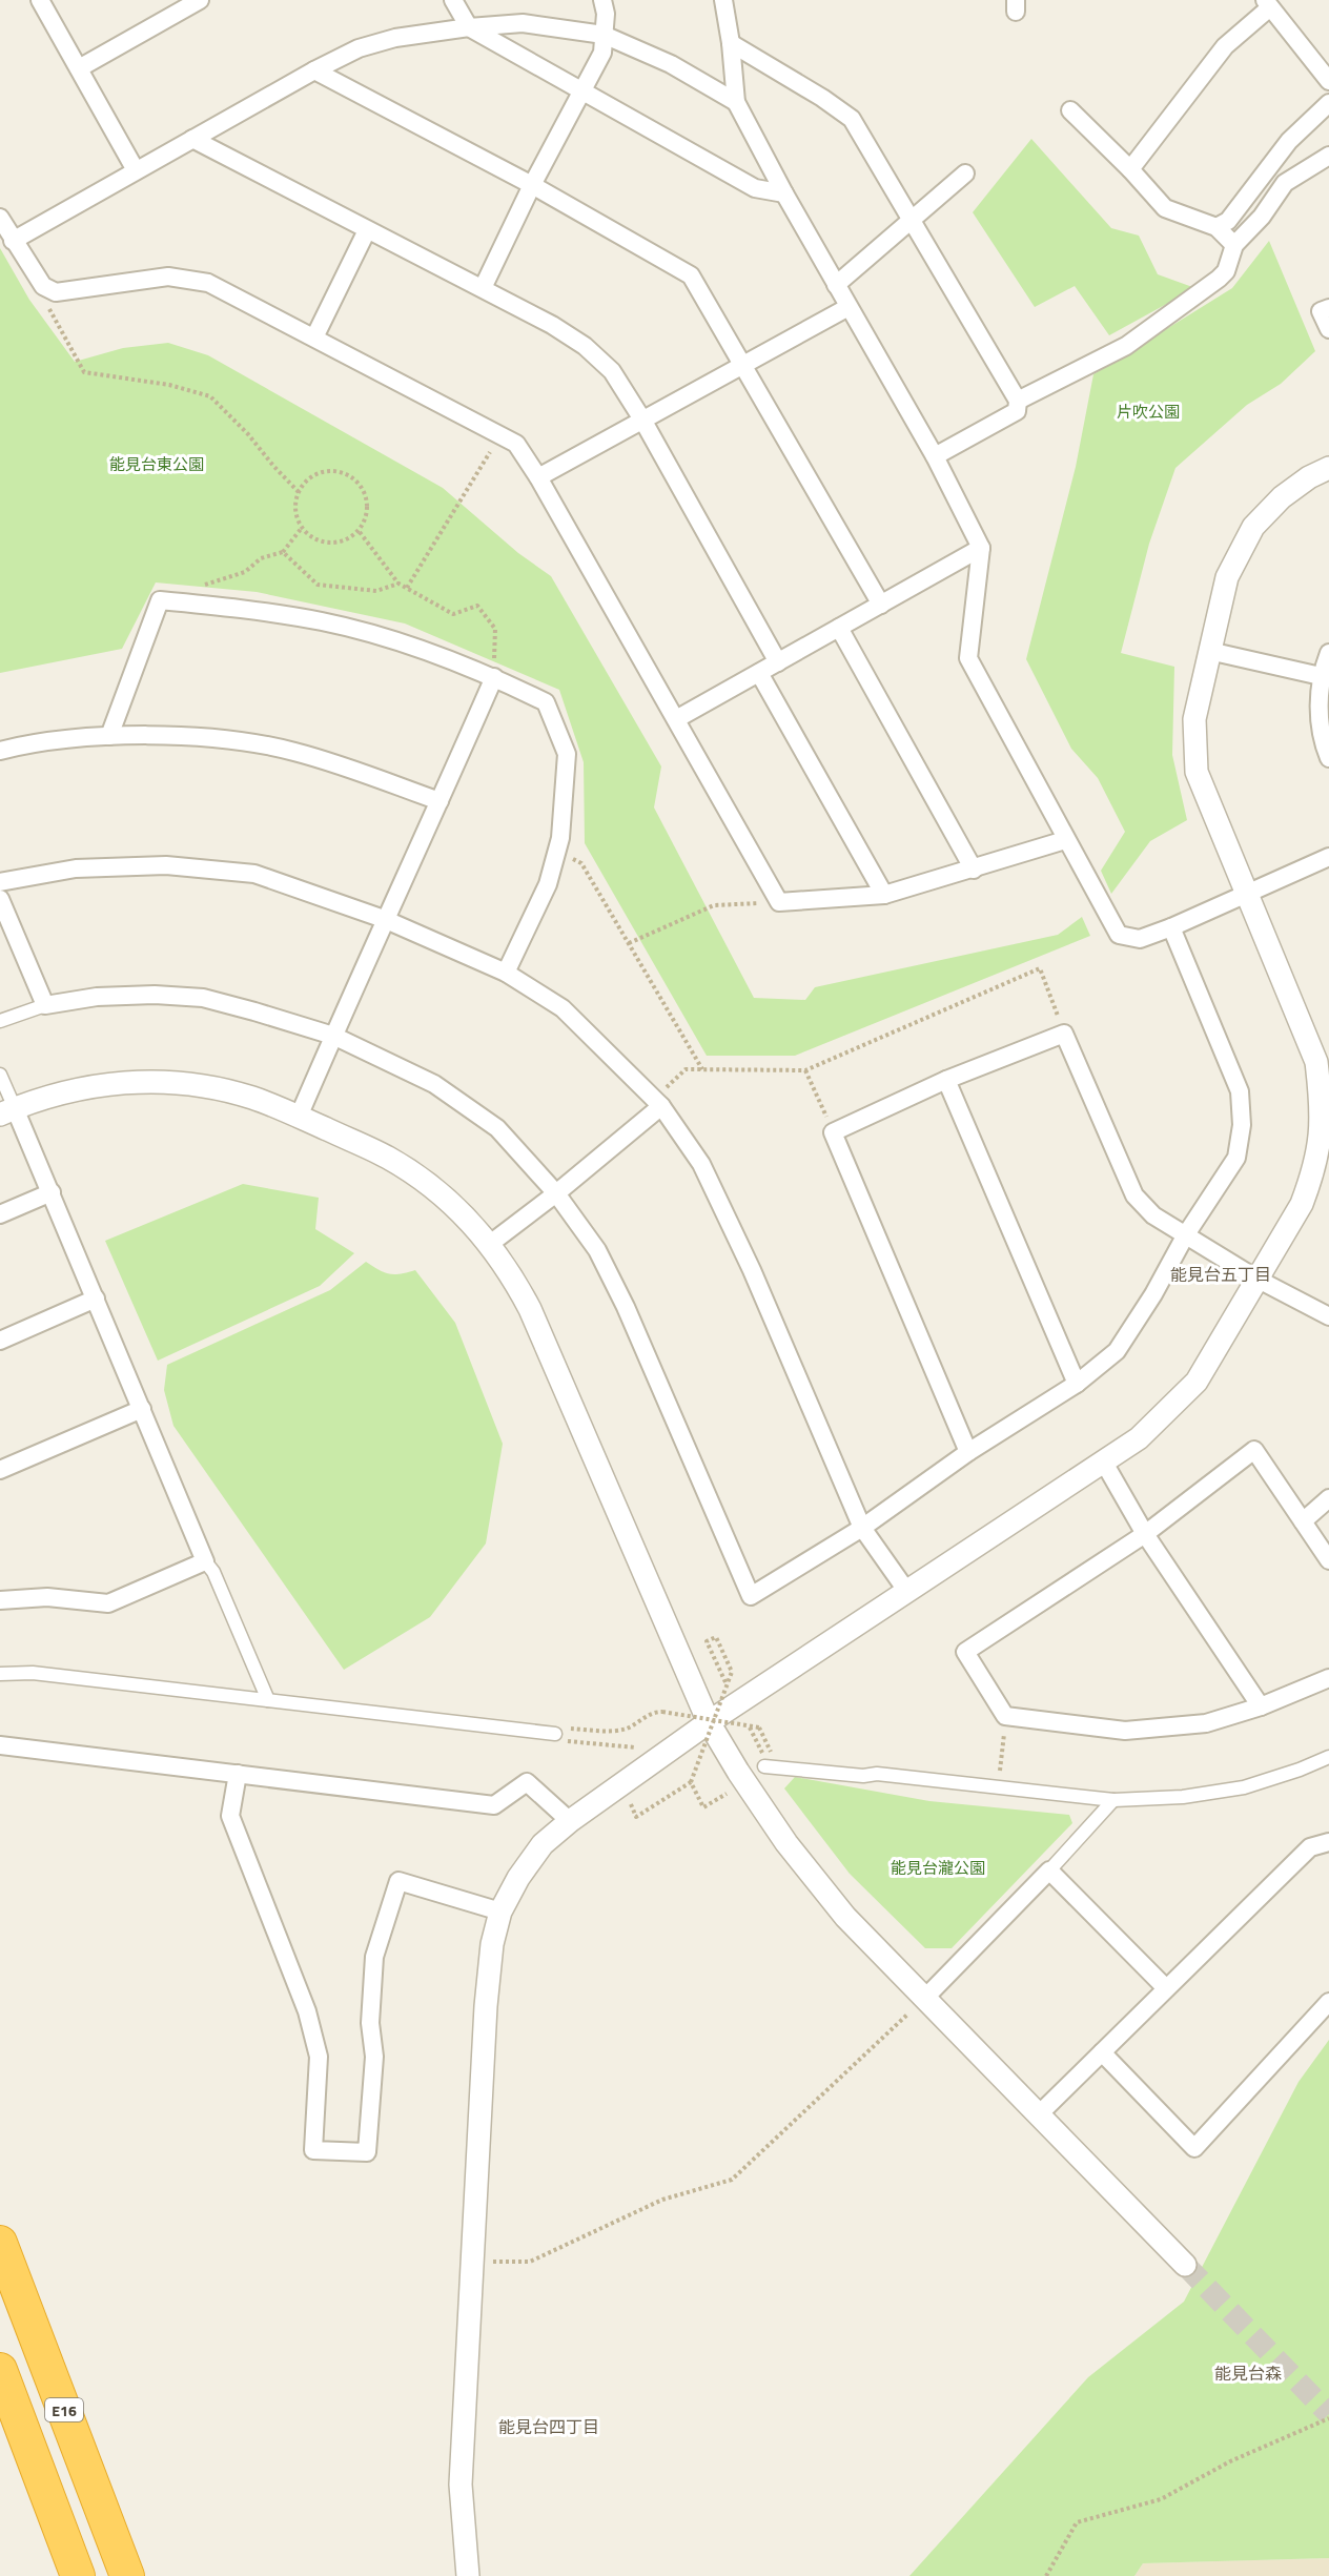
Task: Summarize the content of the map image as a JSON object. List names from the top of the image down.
{
  "streets": {
    "highway": ["E16"]
  },
  "districts": ["能見台五丁目", "能見台森", "能見台四丁目"],
  "parks": ["片吹公園", "能見台東公園", "能見台瀧公園"]
}
